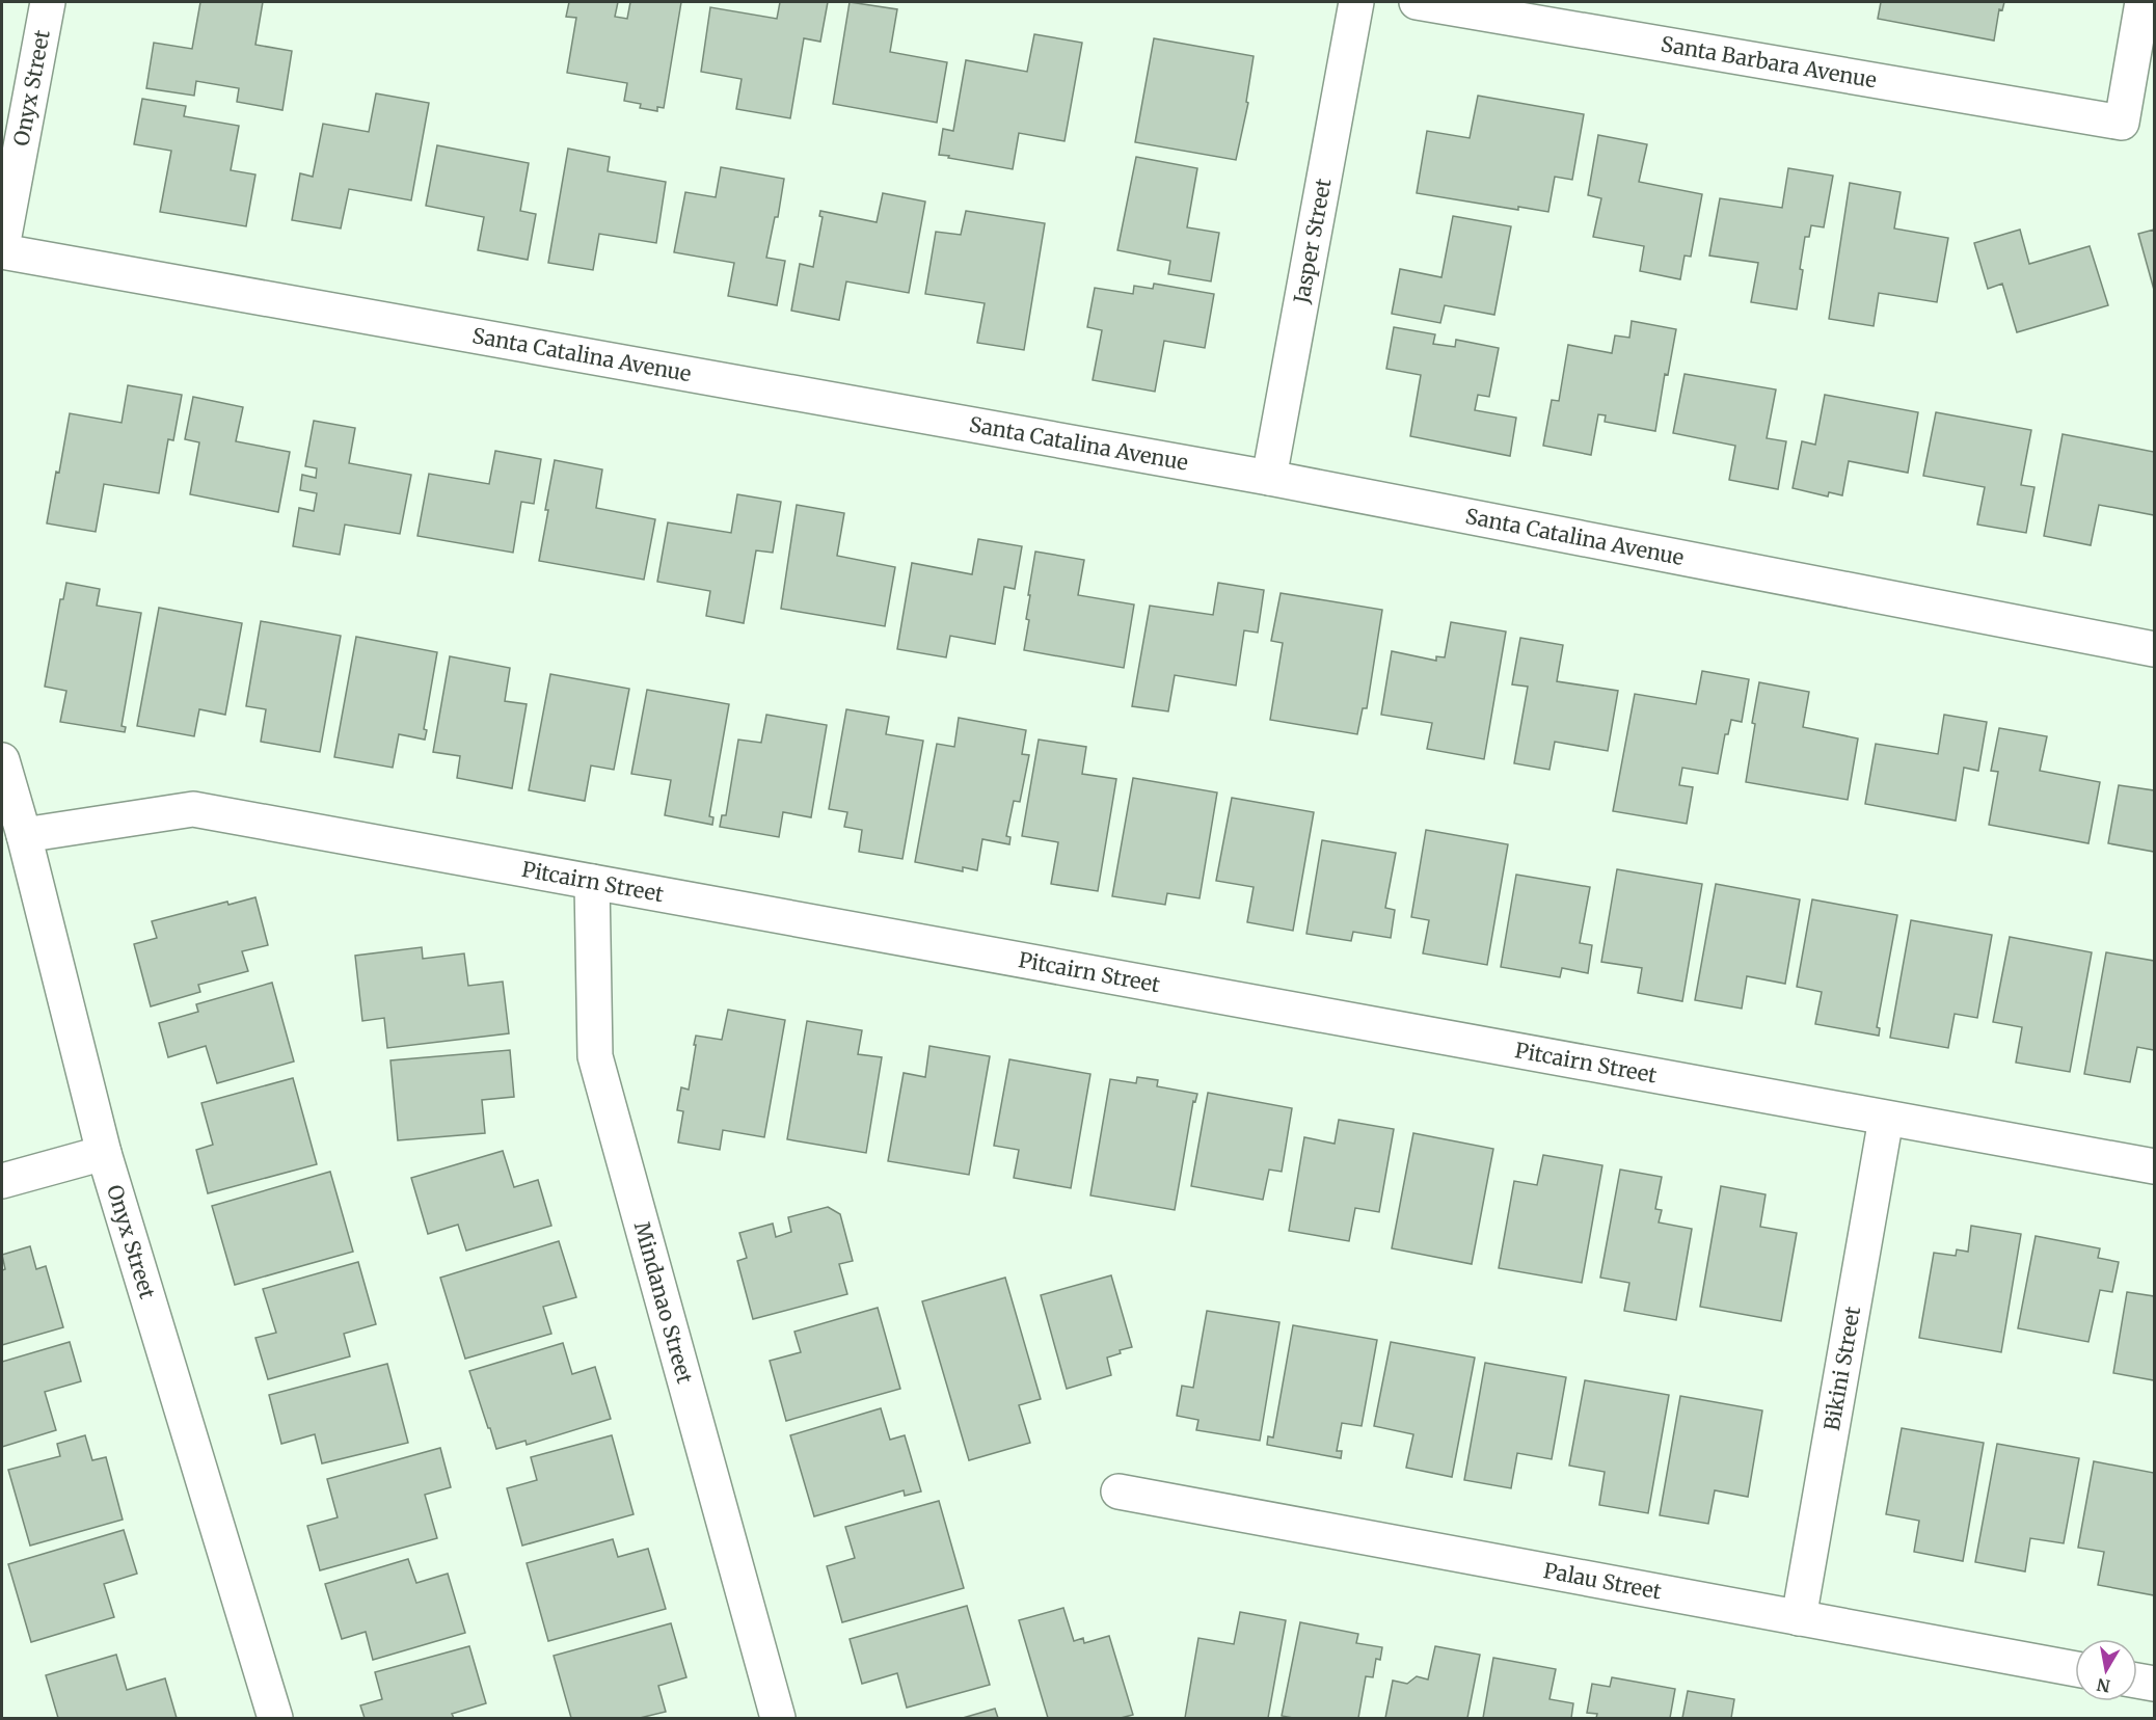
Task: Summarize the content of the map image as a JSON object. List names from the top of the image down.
{
  "streets": {
    "street": [
      "Santa Barbara Avenue",
      "Onyx Street",
      "Jasper Street",
      "Santa Catalina Avenue",
      "Pitcairn Street",
      "Mindanao Street",
      "Bikini Street",
      "Palau Street"
    ]
  },
  "crossings": [
    ["Onyx Street", "Santa Catalina Avenue"],
    ["Onyx Street", "Pitcairn Street"],
    ["Jasper Street", "Santa Catalina Avenue"],
    ["Pitcairn Street", "Mindanao Street"],
    ["Pitcairn Street", "Bikini Street"],
    ["Bikini Street", "Palau Street"]
  ],
  "north": "bottom"
}
